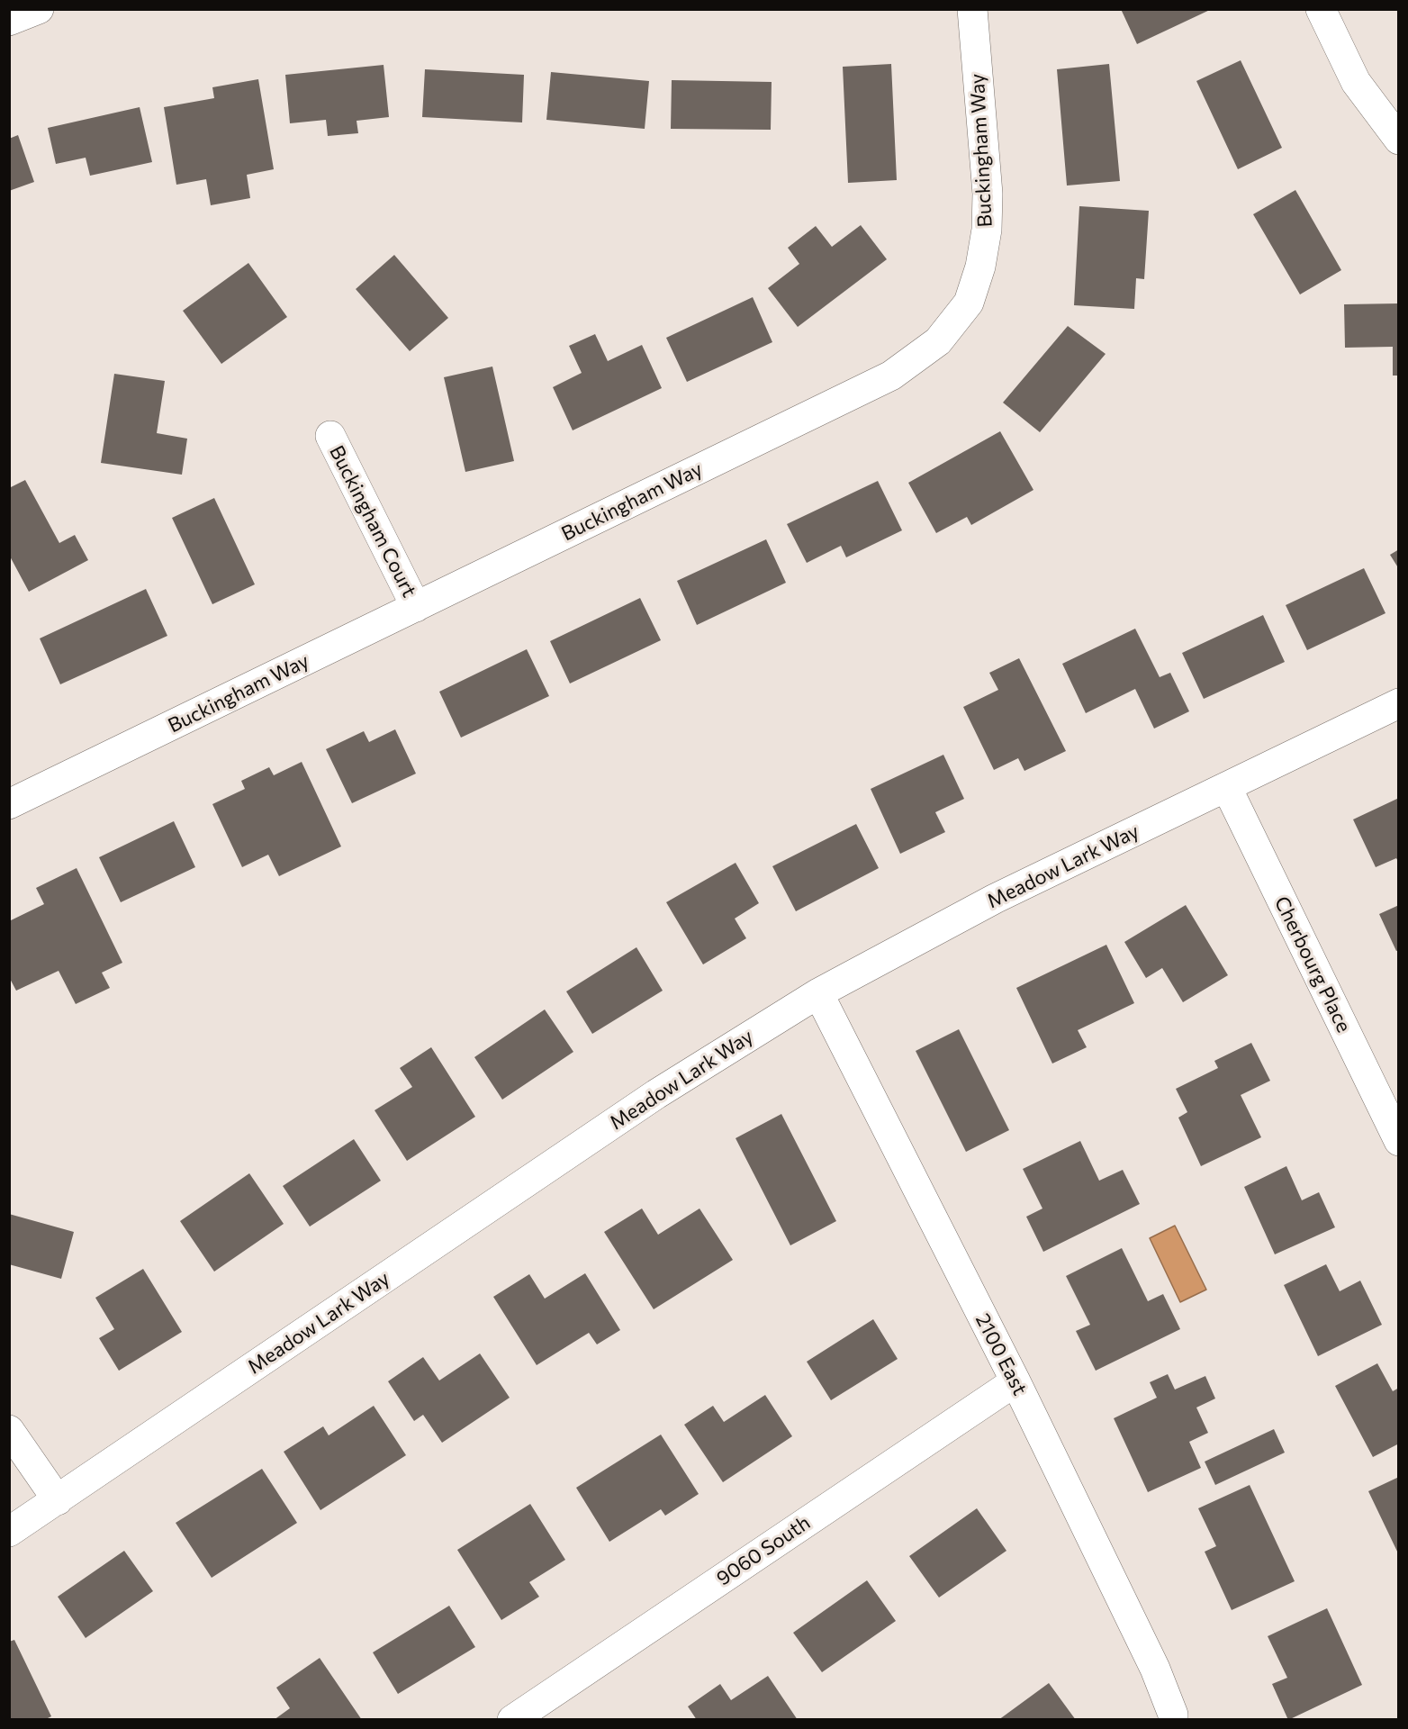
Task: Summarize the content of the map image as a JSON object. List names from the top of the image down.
{
  "streets": {
    "street": [
      "Buckingham Way",
      "Buckingham Court",
      "Meadow Lark Way",
      "Cherbourg Place",
      "2100 East",
      "9060 South"
    ]
  },
  "crossings": [
    ["Buckingham Way", "Buckingham Court"],
    ["Meadow Lark Way", "Cherbourg Place"],
    ["Meadow Lark Way", "2100 East"],
    ["2100 East", "9060 South"]
  ]
}
